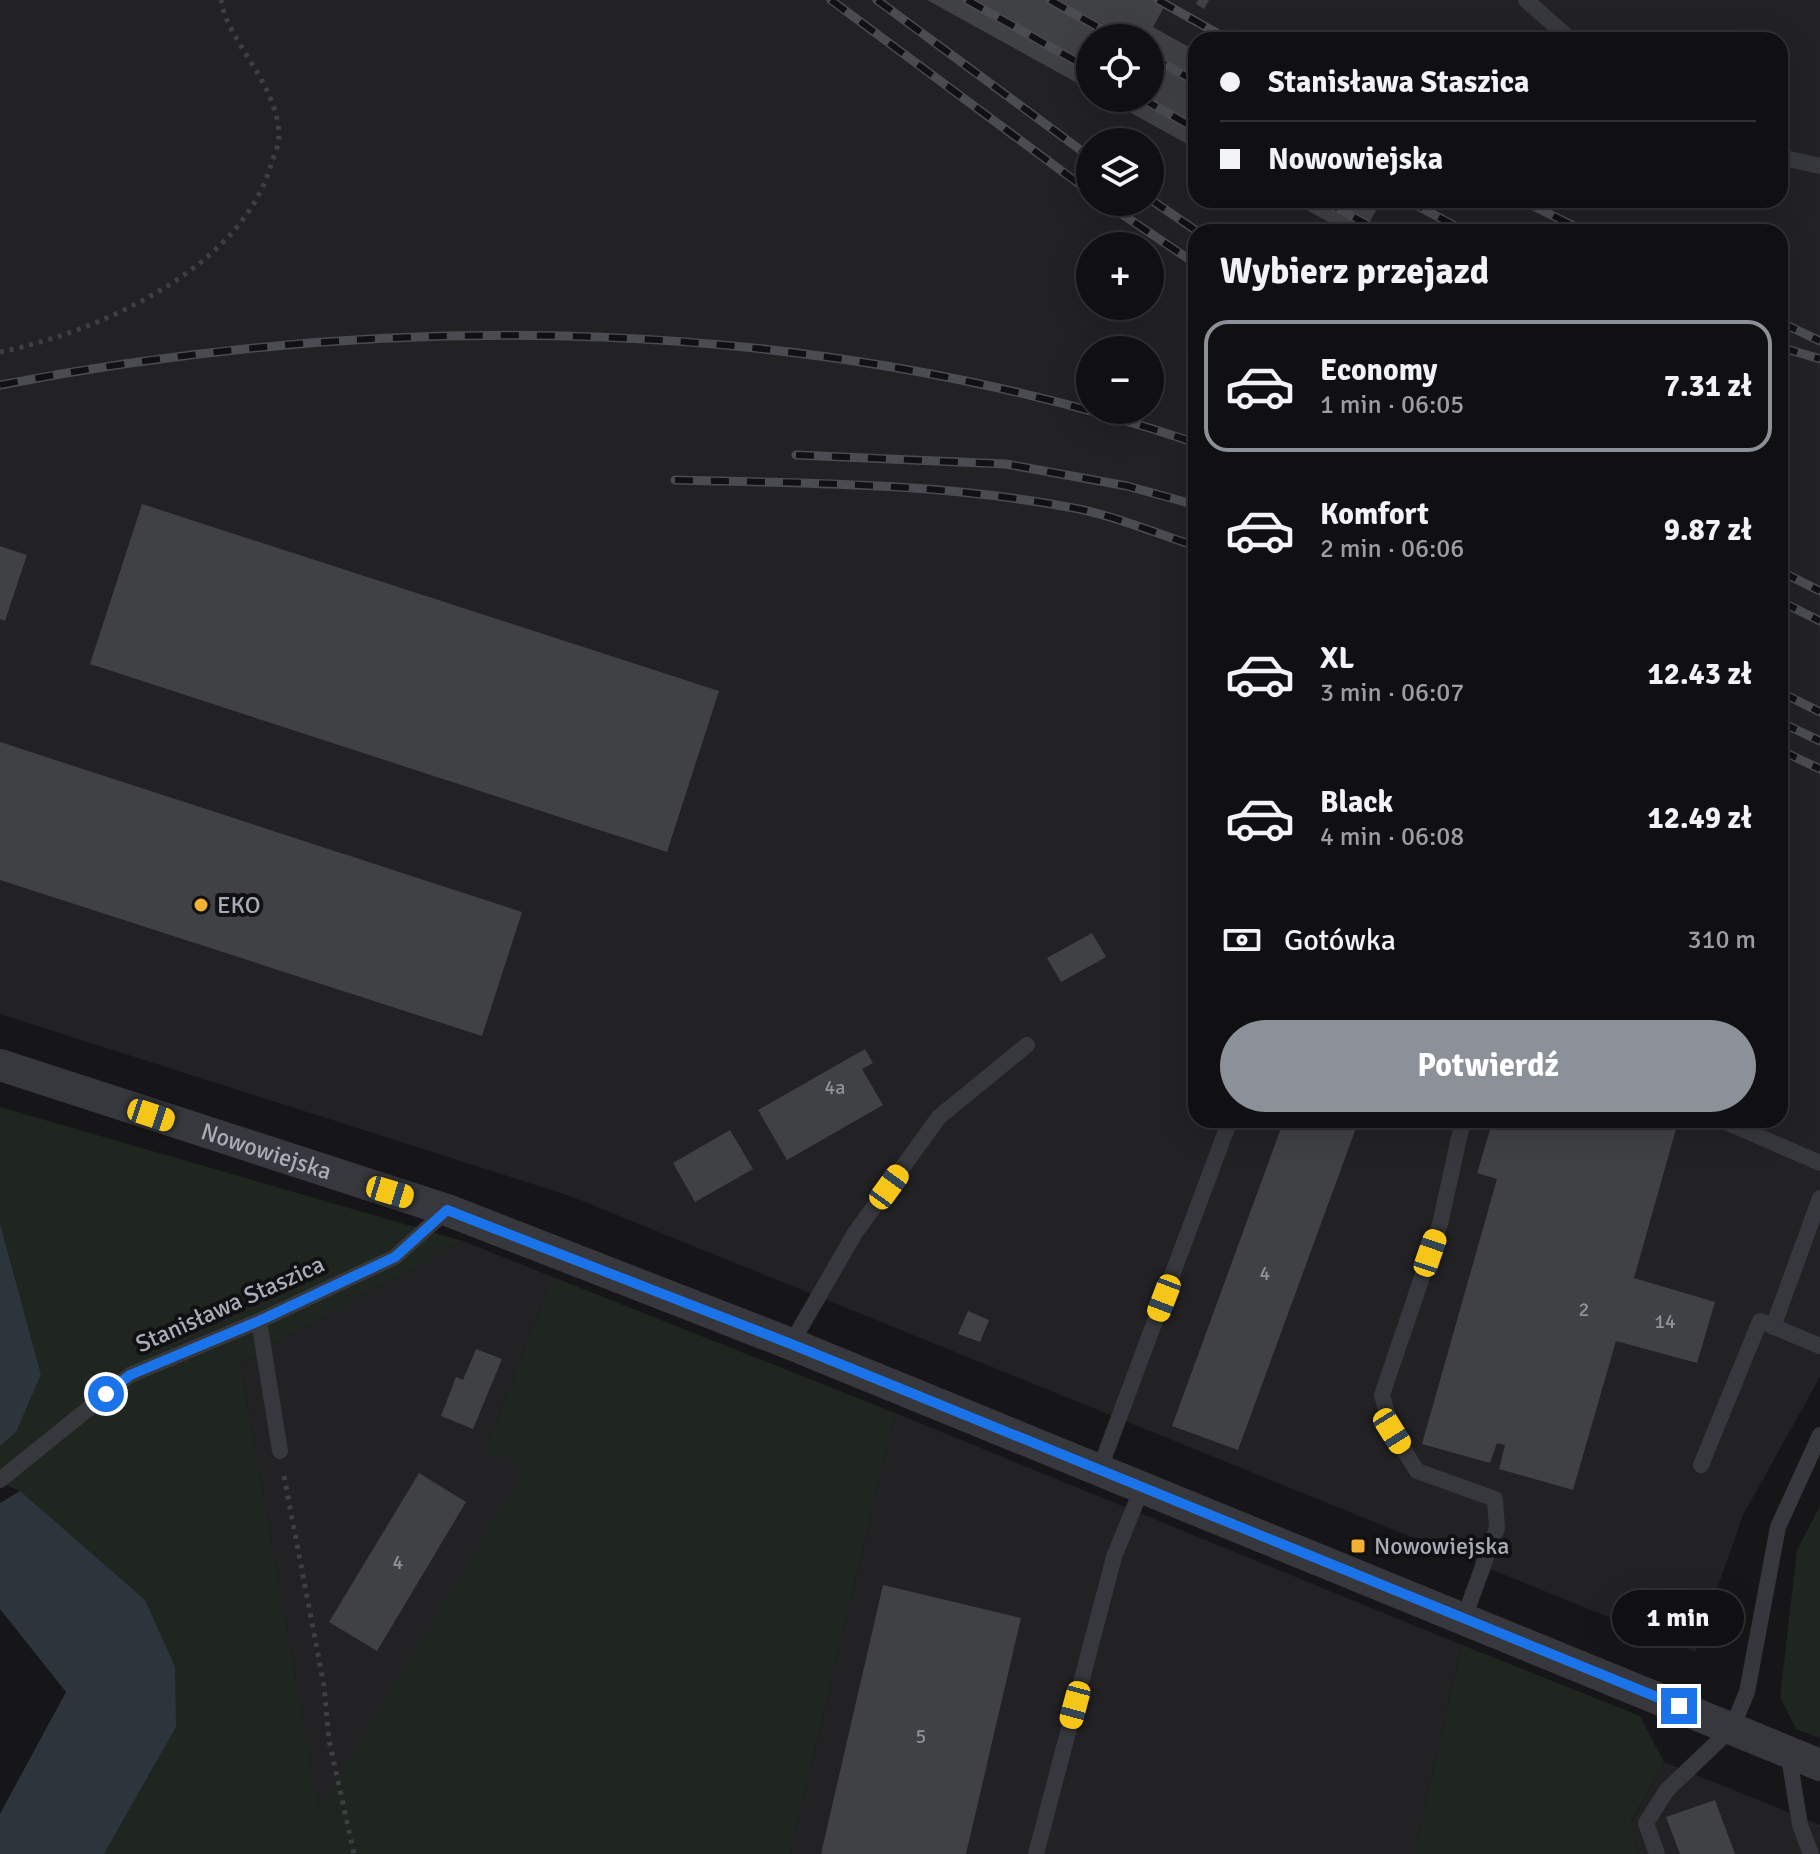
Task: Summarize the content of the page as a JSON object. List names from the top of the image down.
{
  "streets": {
    "street": ["Nowowiejska"],
    "lane": ["Stanisława Staszica"]
  },
  "crossings": [
    ["Nowowiejska", "Stanisława Staszica"]
  ],
  "places": {
    "other": ["EKO"],
    "transit": ["Nowowiejska"]
  },
  "house_numbers": [
    "4a",
    "4",
    "2",
    "14",
    "4",
    "5"
  ],
  "page": {
    "map_buttons": ["+", "−"],
    "banner": ["Stanisława Staszica", "Nowowiejska"],
    "heading": "Wybierz przejazd",
    "list": [
      {
        "name": "Economy",
        "note": "1 min · 06:05",
        "value": "7.31 zł"
      },
      {
        "name": "Komfort",
        "note": "2 min · 06:06",
        "value": "9.87 zł"
      },
      {
        "name": "XL",
        "note": "3 min · 06:07",
        "value": "12.43 zł"
      },
      {
        "name": "Black",
        "note": "4 min · 06:08",
        "value": "12.49 zł"
      }
    ],
    "pay": ["Gotówka", "310 m"],
    "buttons": "Potwierdź",
    "bubble": "1 min"
  }
}
